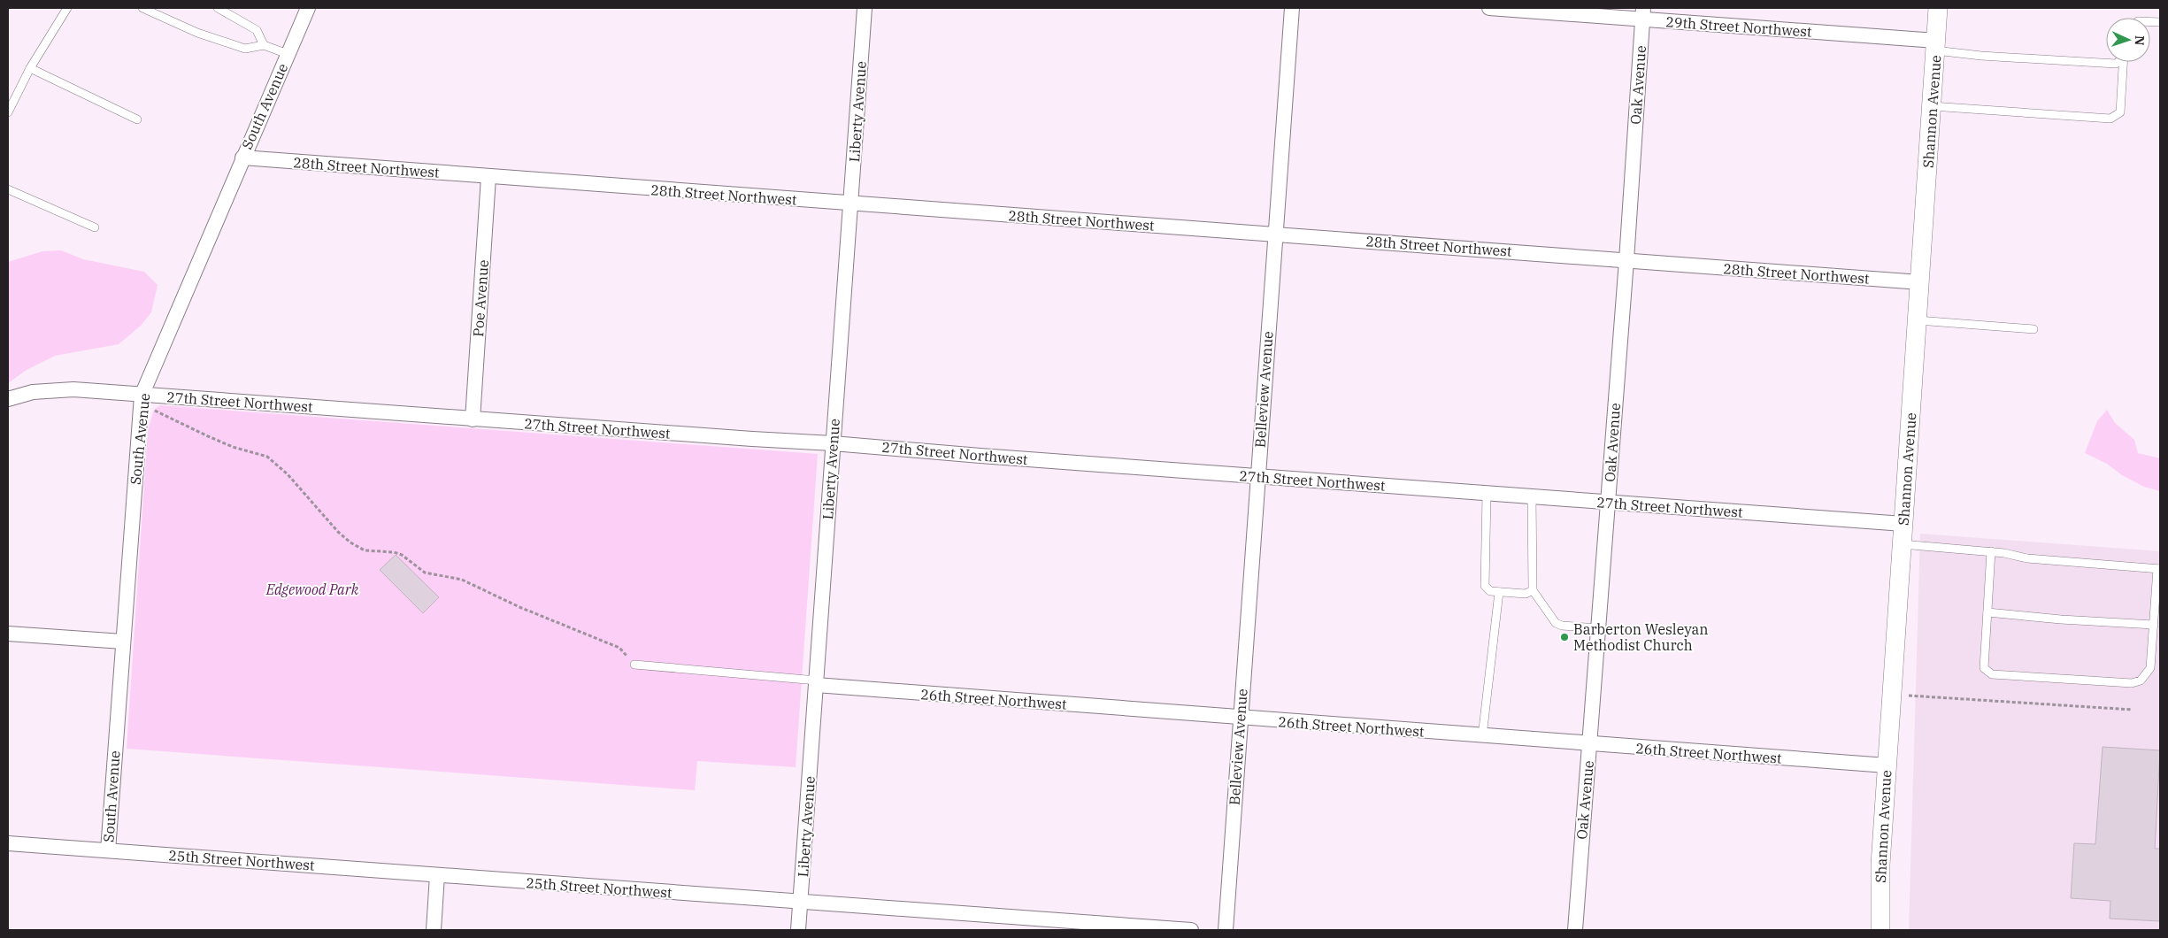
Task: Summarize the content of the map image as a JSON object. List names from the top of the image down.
{
  "streets": {
    "street": [
      "29th Street Northwest",
      "Oak Avenue",
      "South Avenue",
      "Liberty Avenue",
      "Shannon Avenue",
      "28th Street Northwest",
      "Poe Avenue",
      "Belleview Avenue",
      "27th Street Northwest",
      "26th Street Northwest",
      "25th Street Northwest"
    ]
  },
  "crossings": [
    ["29th Street Northwest", "Oak Avenue"],
    ["29th Street Northwest", "Shannon Avenue"],
    ["Oak Avenue", "28th Street Northwest"],
    ["Oak Avenue", "27th Street Northwest"],
    ["Oak Avenue", "26th Street Northwest"],
    ["South Avenue", "28th Street Northwest"],
    ["South Avenue", "27th Street Northwest"],
    ["South Avenue", "25th Street Northwest"],
    ["Liberty Avenue", "28th Street Northwest"],
    ["Liberty Avenue", "27th Street Northwest"],
    ["Liberty Avenue", "26th Street Northwest"],
    ["Liberty Avenue", "25th Street Northwest"],
    ["Shannon Avenue", "28th Street Northwest"],
    ["Shannon Avenue", "27th Street Northwest"],
    ["Shannon Avenue", "26th Street Northwest"],
    ["28th Street Northwest", "Poe Avenue"],
    ["28th Street Northwest", "Belleview Avenue"],
    ["Poe Avenue", "27th Street Northwest"],
    ["Belleview Avenue", "27th Street Northwest"],
    ["Belleview Avenue", "26th Street Northwest"]
  ],
  "parks": ["Edgewood Park"],
  "places": ["Barberton Wesleyan Methodist Church"],
  "north": "right"
}
